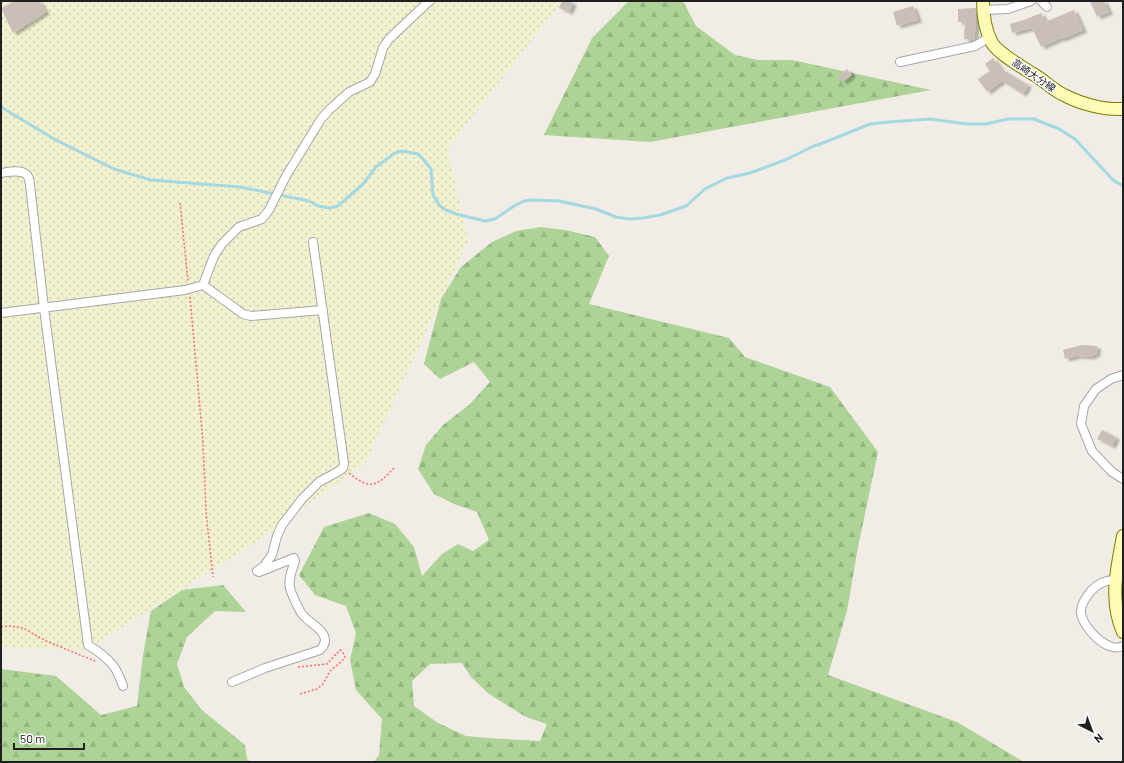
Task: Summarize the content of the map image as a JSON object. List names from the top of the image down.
{
  "streets": {
    "main road": ["高崎大分線"]
  },
  "scale_bar": "50 m",
  "north": "bottom right"
}
